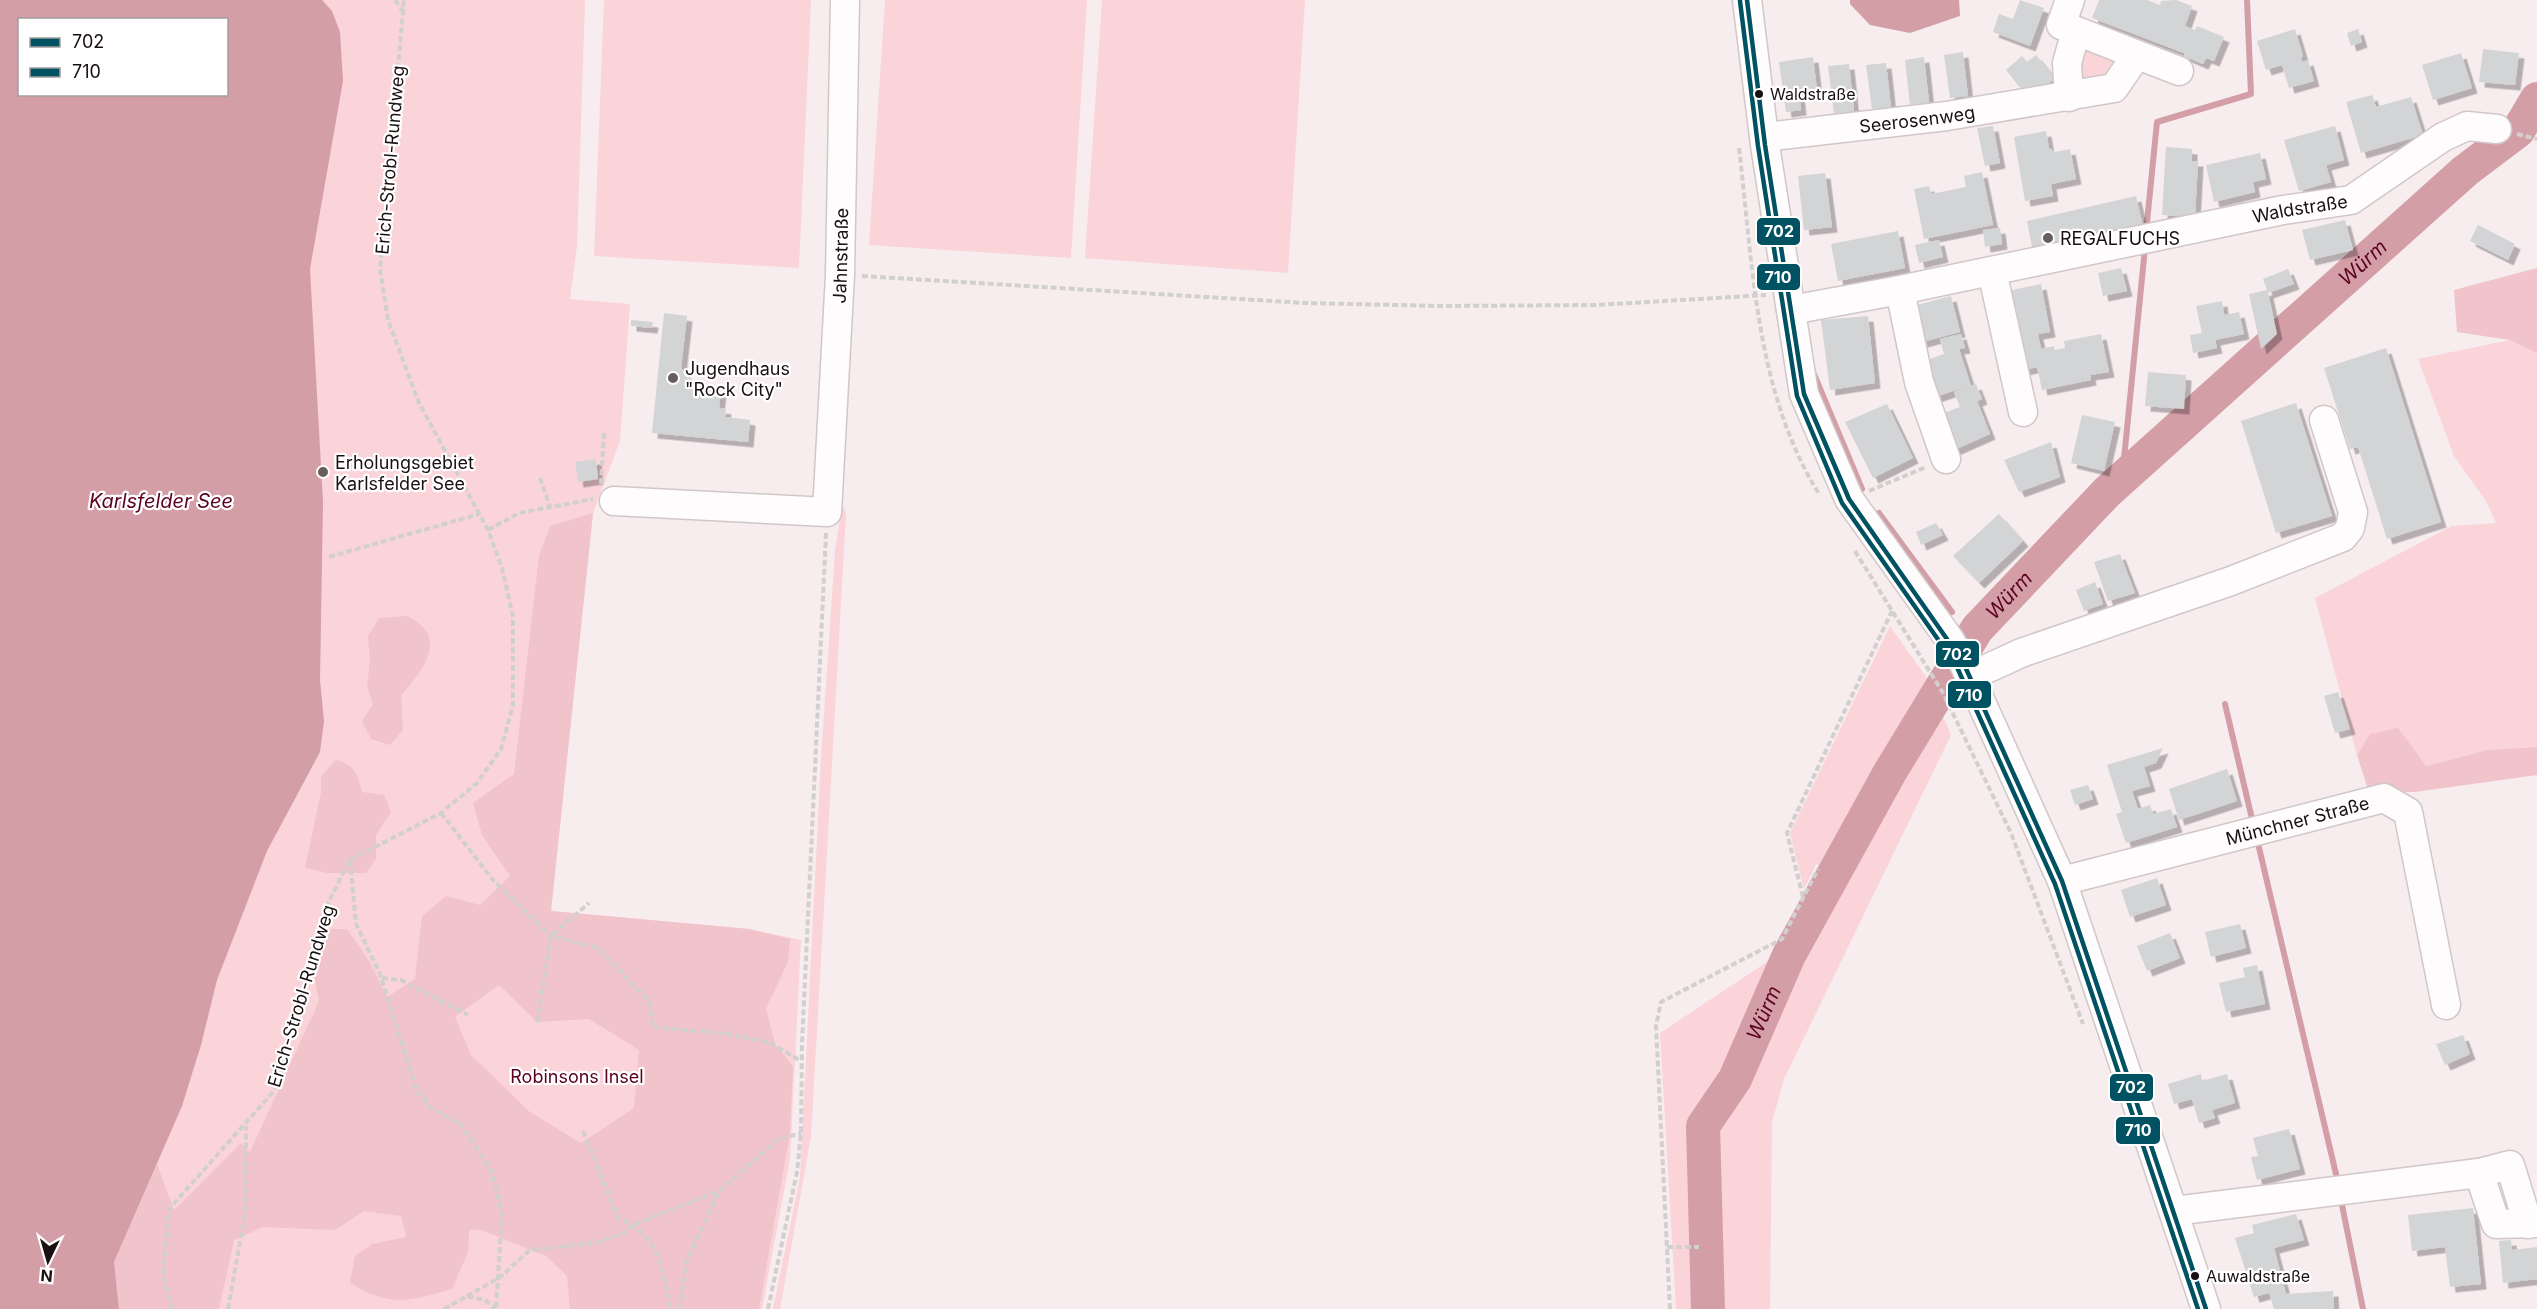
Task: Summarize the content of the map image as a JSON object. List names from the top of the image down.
{
  "streets": {
    "street": [
      "Seerosenweg",
      "Waldstraße",
      "Jahnstraße",
      "Münchner Straße"
    ],
    "path": ["Erich-Strobl-Rundweg"]
  },
  "water": ["Würm", "Karlsfelder See"],
  "parks": ["Robinsons Insel"],
  "places": [
    "Waldstraße",
    "REGALFUCHS",
    "Jugendhaus \"Rock City\"",
    "Erholungsgebiet Karlsfelder See",
    "Auwaldstraße"
  ],
  "lines": ["transit line 702", "transit line 710"],
  "legend": ["702", "710"],
  "north": "bottom"
}
